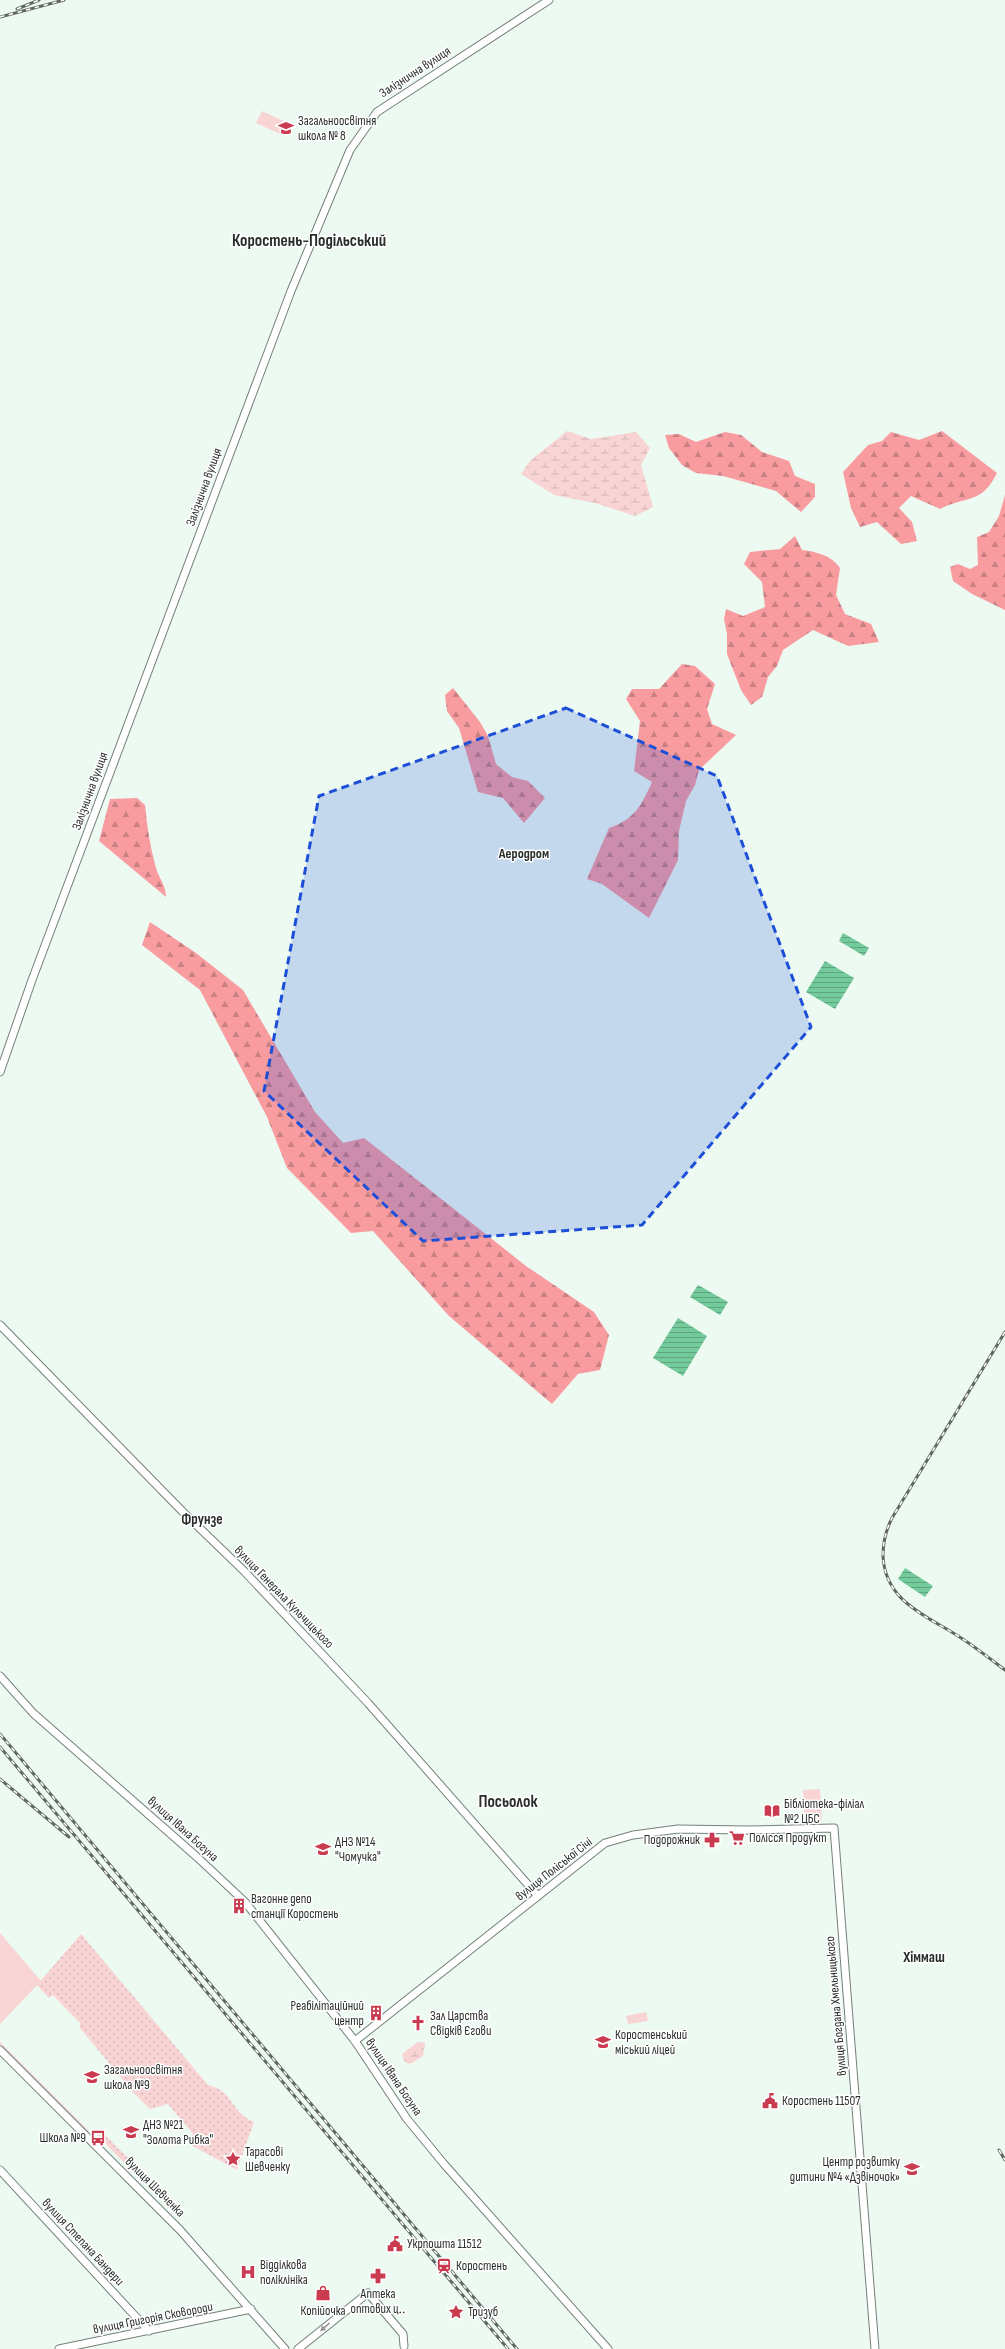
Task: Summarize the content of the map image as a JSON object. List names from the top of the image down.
{
  "streets": {
    "street": [
      "Залізнична вулиця",
      "вулиця Генерала Кульчицького",
      "вулиця Івана Богуна",
      "вулиця Поліської Січі",
      "вулиця Богдана Хмельницького",
      "вулиця Шевченка",
      "вулиця Степана Бандери",
      "вулиця Григорія Сковороди"
    ]
  },
  "crossings": [
    ["вулиця Генерала Кульчицького", "вулиця Поліської Січі"],
    ["вулиця Івана Богуна", "вулиця Поліської Січі"],
    ["вулиця Поліської Січі", "вулиця Богдана Хмельницького"],
    ["вулиця Шевченка", "вулиця Григорія Сковороди"],
    ["вулиця Степана Бандери", "вулиця Григорія Сковороди"]
  ],
  "districts": [
    "Коростень-Подільський",
    "Аеродром",
    "Фрунзе",
    "Посьолок",
    "Хіммаш"
  ],
  "places": {
    "school or university": [
      "Загальноосвітня школа № 8",
      "ДНЗ №14 \"Чомучка\"",
      "Коростенський міський ліцей",
      "Загальноосвітня школа №9",
      "ДНЗ №21 \"Золота Рибка\"",
      "Центр розвитку дитини №4 «Дзвіночок»"
    ],
    "library": ["Бібліотека-філіал №2 ЦБС"],
    "supermarket": ["Полісся Продукт"],
    "pharmacy": ["Подорожник", "Аптека оптових ц‥"],
    "building": ["Вагонне депо станції Коростень", "Реабілітаційний центр"],
    "church": ["Зал Царства Свідків Єгови"],
    "public building": ["Коростень 11507", "Укрпошта 11512"],
    "bus stop": ["Школа №9"],
    "place": ["Тарасові Шевченку", "Тризуб"],
    "station": ["Коростень"],
    "hospital": ["Відділкова поліклініка"],
    "shop": ["Копійочка"]
  }
}
